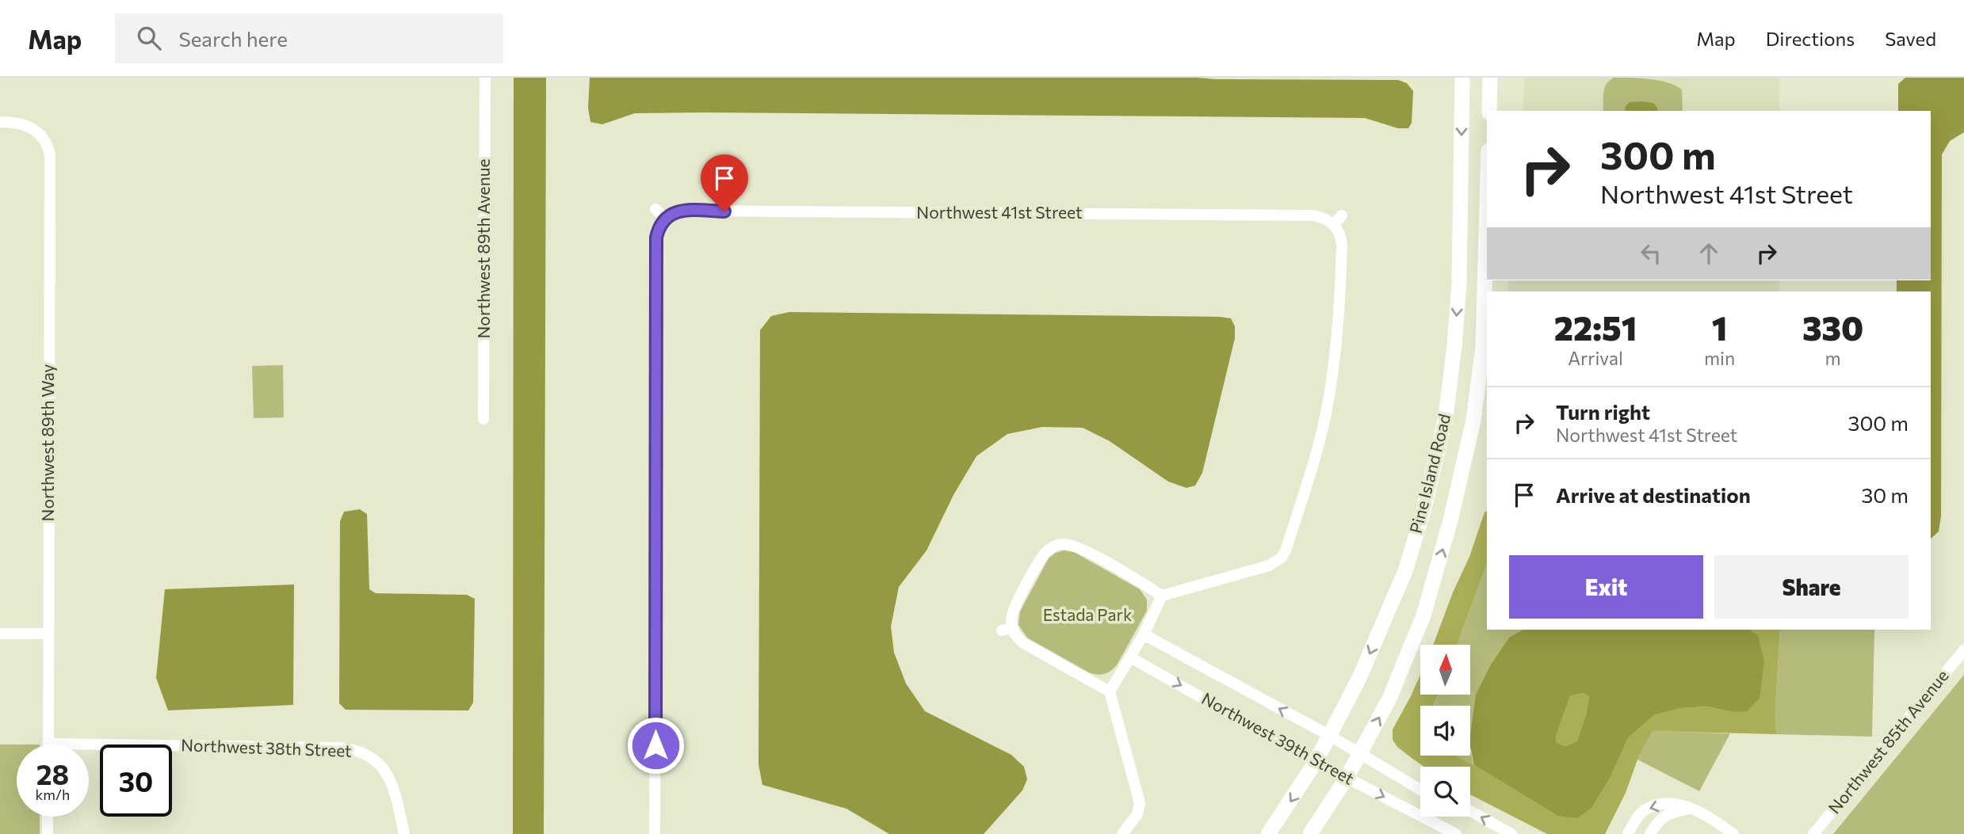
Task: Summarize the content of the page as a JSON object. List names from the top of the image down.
{
  "streets": {
    "main road": ["Pine Island Road"],
    "street": [
      "Northwest 41st Street",
      "Northwest 89th Avenue",
      "Northwest 89th Way",
      "Northwest 39th Street",
      "Northwest 85th Avenue",
      "Northwest 38th Street"
    ]
  },
  "crossings": [
    ["Northwest 89th Way", "Northwest 38th Street"],
    ["Pine Island Road", "Northwest 39th Street"]
  ],
  "parks": ["Estada Park"],
  "north": "top",
  "page": {
    "header": "Map",
    "search": "Search here",
    "nav": ["Map", "Directions", "Saved"],
    "turn": ["300 m", "Northwest 41st Street"],
    "eta": [
      "22:51",
      "Arrival",
      "1",
      "min",
      "330",
      "m"
    ],
    "list": [
      {
        "name": "Turn right",
        "note": "Northwest 41st Street",
        "value": "300 m"
      },
      {
        "name": "Arrive at destination",
        "value": "30 m"
      }
    ],
    "buttons": ["Exit", "Share"],
    "speed": "28 km/h",
    "limit": "30"
  }
}
